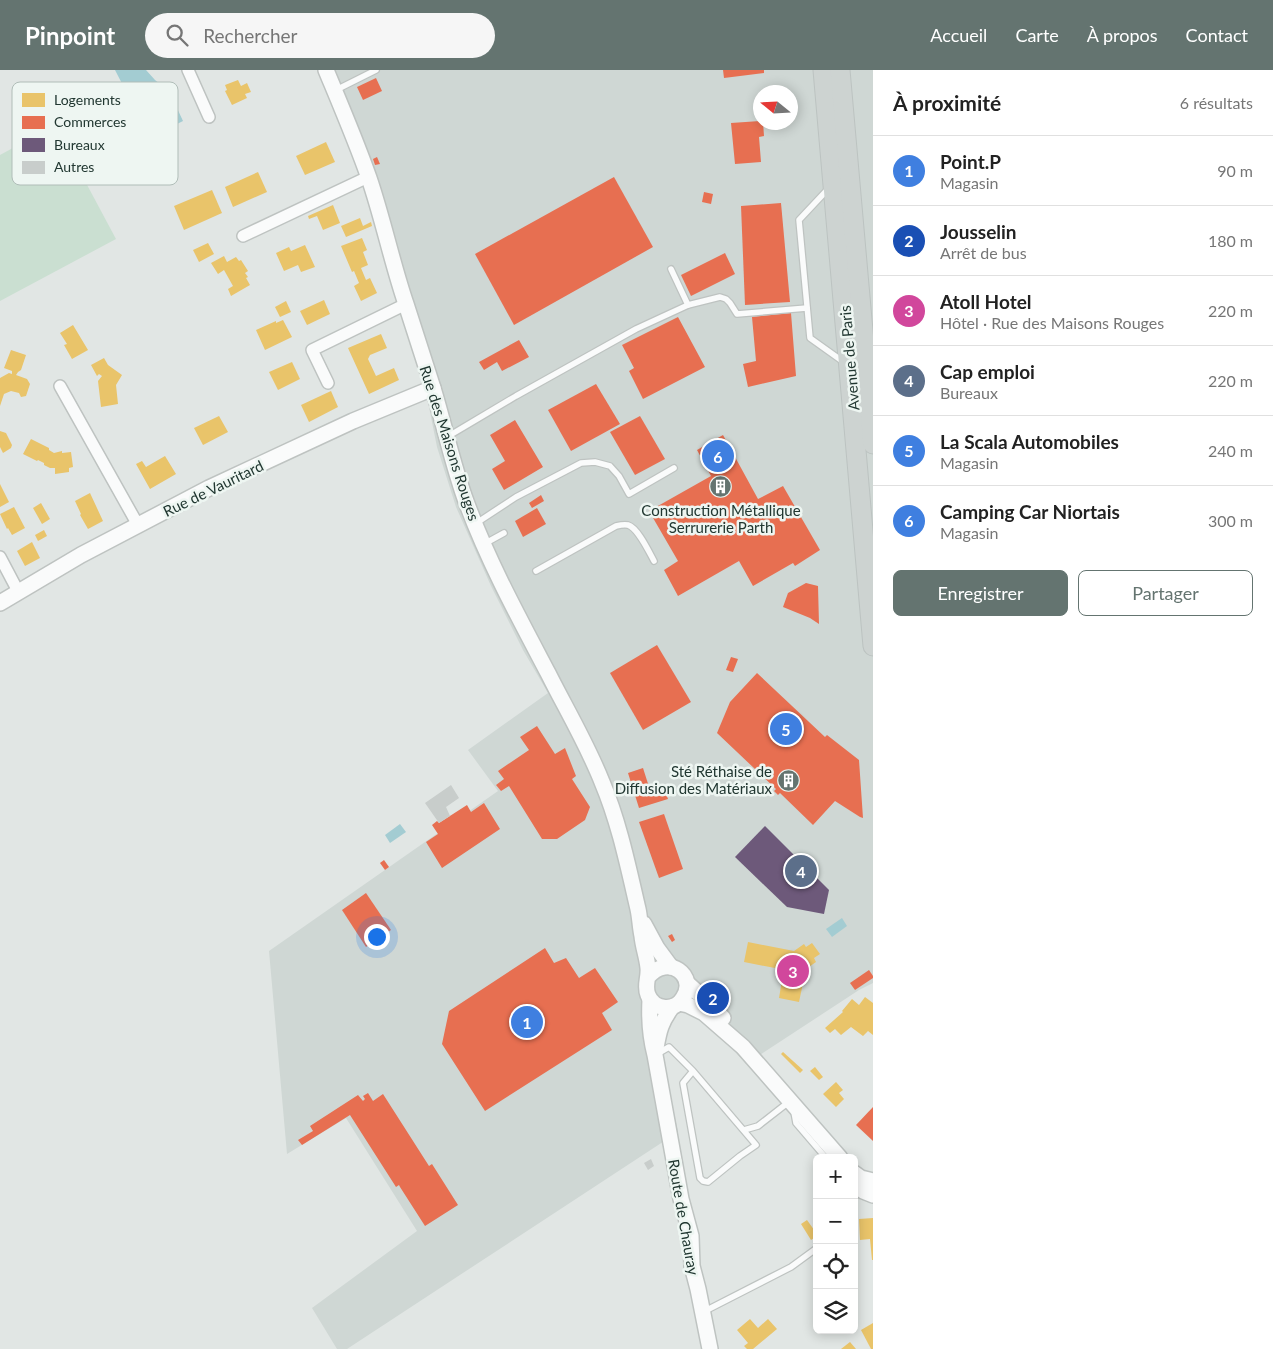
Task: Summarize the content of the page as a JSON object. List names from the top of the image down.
{
  "streets": {
    "main road": ["Avenue de Paris"],
    "street": ["Rue des Maisons Rouges", "Rue de Vauritard", "Route de Chauray"]
  },
  "crossings": [
    ["Rue des Maisons Rouges", "Rue de Vauritard"],
    ["Rue des Maisons Rouges", "Route de Chauray"]
  ],
  "places": {
    "building": ["Construction Métallique Serrurerie Parth", "Sté Réthaise de Diffusion des Matériaux"]
  },
  "legend": [
    "Logements",
    "Commerces",
    "Bureaux",
    "Autres"
  ],
  "north": "left",
  "page": {
    "header": "Pinpoint",
    "search": "Rechercher",
    "nav": [
      "Accueil",
      "Carte",
      "À propos",
      "Contact"
    ],
    "heading": ["À proximité", "6 résultats"],
    "list": [
      {
        "mark": "1",
        "name": "Point.P",
        "note": "Magasin",
        "value": "90 m"
      },
      {
        "mark": "2",
        "name": "Jousselin",
        "note": "Arrêt de bus",
        "value": "180 m"
      },
      {
        "mark": "3",
        "name": "Atoll Hotel",
        "note": "Hôtel · Rue des Maisons Rouges",
        "value": "220 m"
      },
      {
        "mark": "4",
        "name": "Cap emploi",
        "note": "Bureaux",
        "value": "220 m"
      },
      {
        "mark": "5",
        "name": "La Scala Automobiles",
        "note": "Magasin",
        "value": "240 m"
      },
      {
        "mark": "6",
        "name": "Camping Car Niortais",
        "note": "Magasin",
        "value": "300 m"
      }
    ],
    "pins": [
      "6",
      "5",
      "4",
      "3",
      "2",
      "1"
    ],
    "buttons": ["Enregistrer", "Partager"],
    "map_buttons": ["+", "−"]
  }
}
